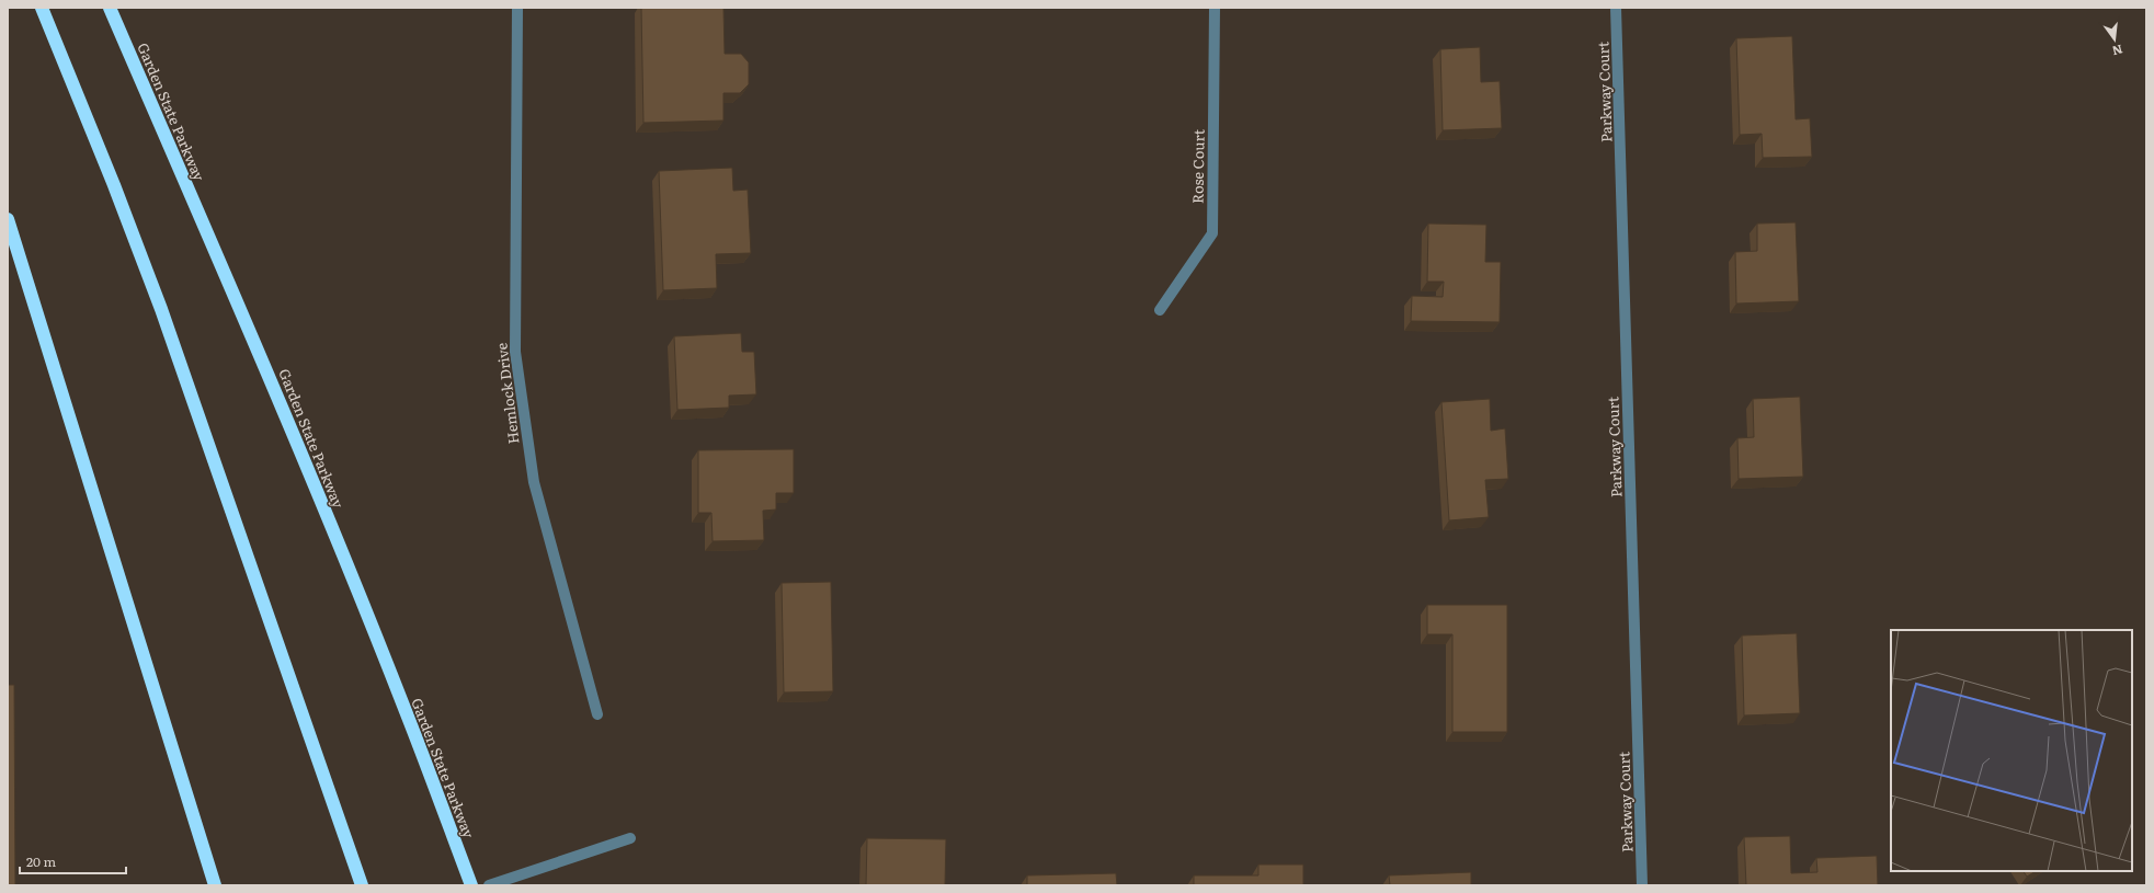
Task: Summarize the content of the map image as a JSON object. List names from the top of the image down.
{
  "streets": {
    "highway": ["Garden State Parkway"],
    "street": ["Parkway Court", "Rose Court", "Hemlock Drive"]
  },
  "scale_bar": "20 m",
  "north": "bottom"
}
